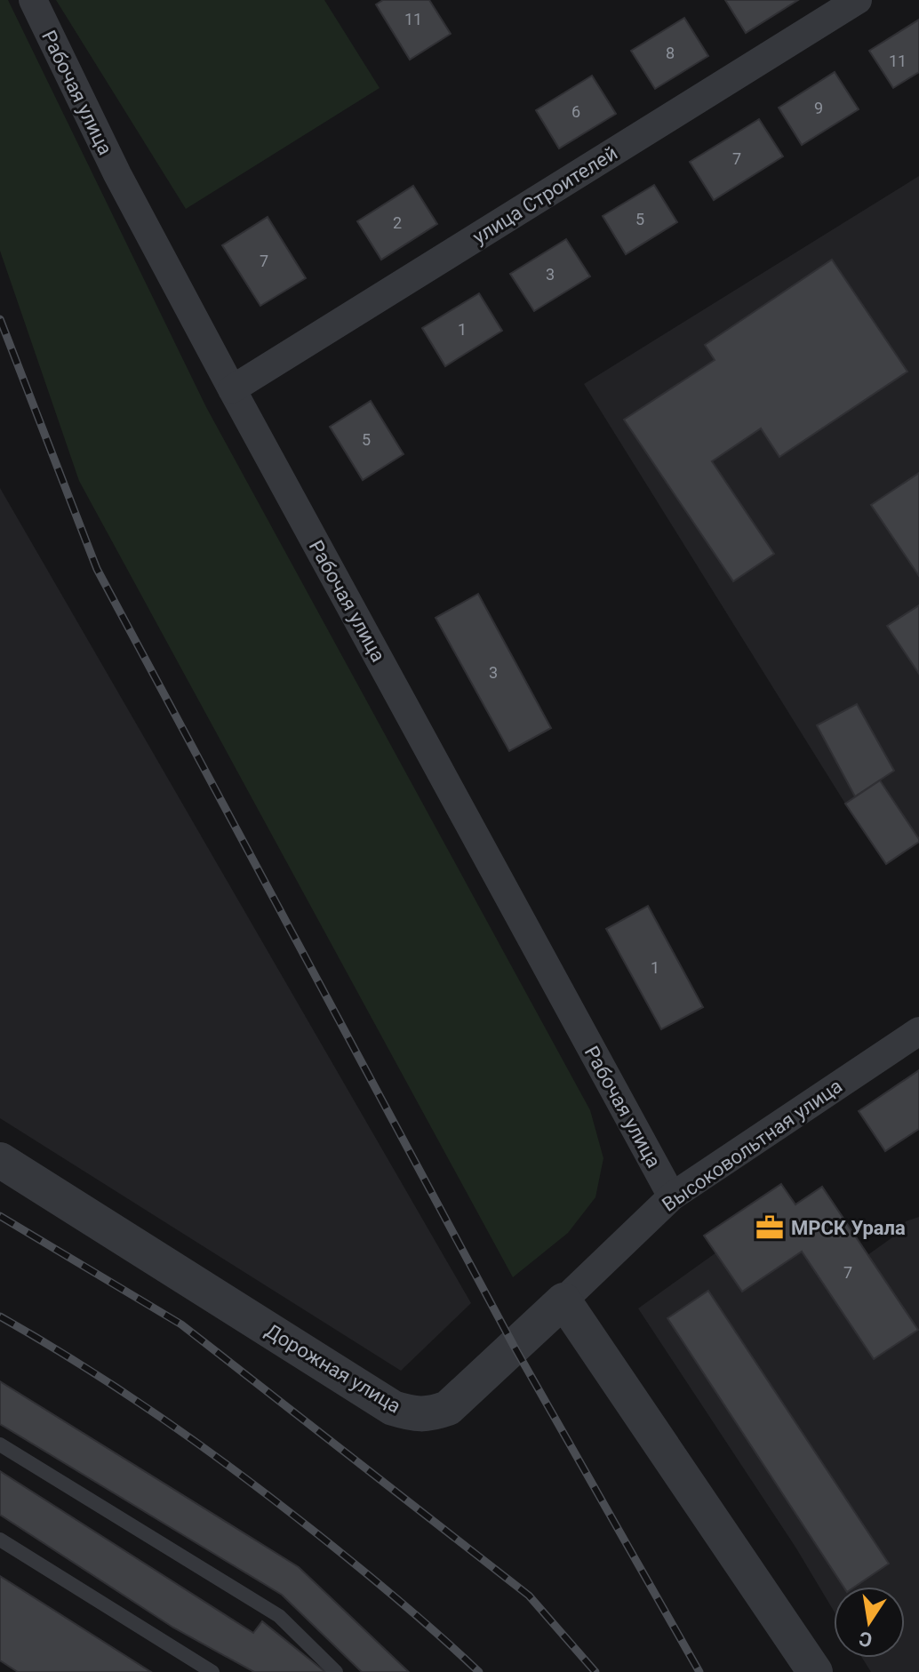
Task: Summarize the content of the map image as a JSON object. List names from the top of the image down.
{
  "streets": {
    "street": [
      "Рабочая улица",
      "улица Строителей",
      "Высоковольтная улица",
      "Дорожная улица"
    ]
  },
  "crossings": [
    ["Рабочая улица", "улица Строителей"],
    ["Рабочая улица", "Высоковольтная улица"],
    ["Высоковольтная улица", "Дорожная улица"]
  ],
  "places": {
    "office": ["МРСК Урала"]
  },
  "house_numbers": [
    "11",
    "8",
    "11",
    "9",
    "6",
    "7",
    "5",
    "2",
    "7",
    "3",
    "1",
    "5",
    "3",
    "1",
    "7"
  ],
  "north": "bottom"
}
